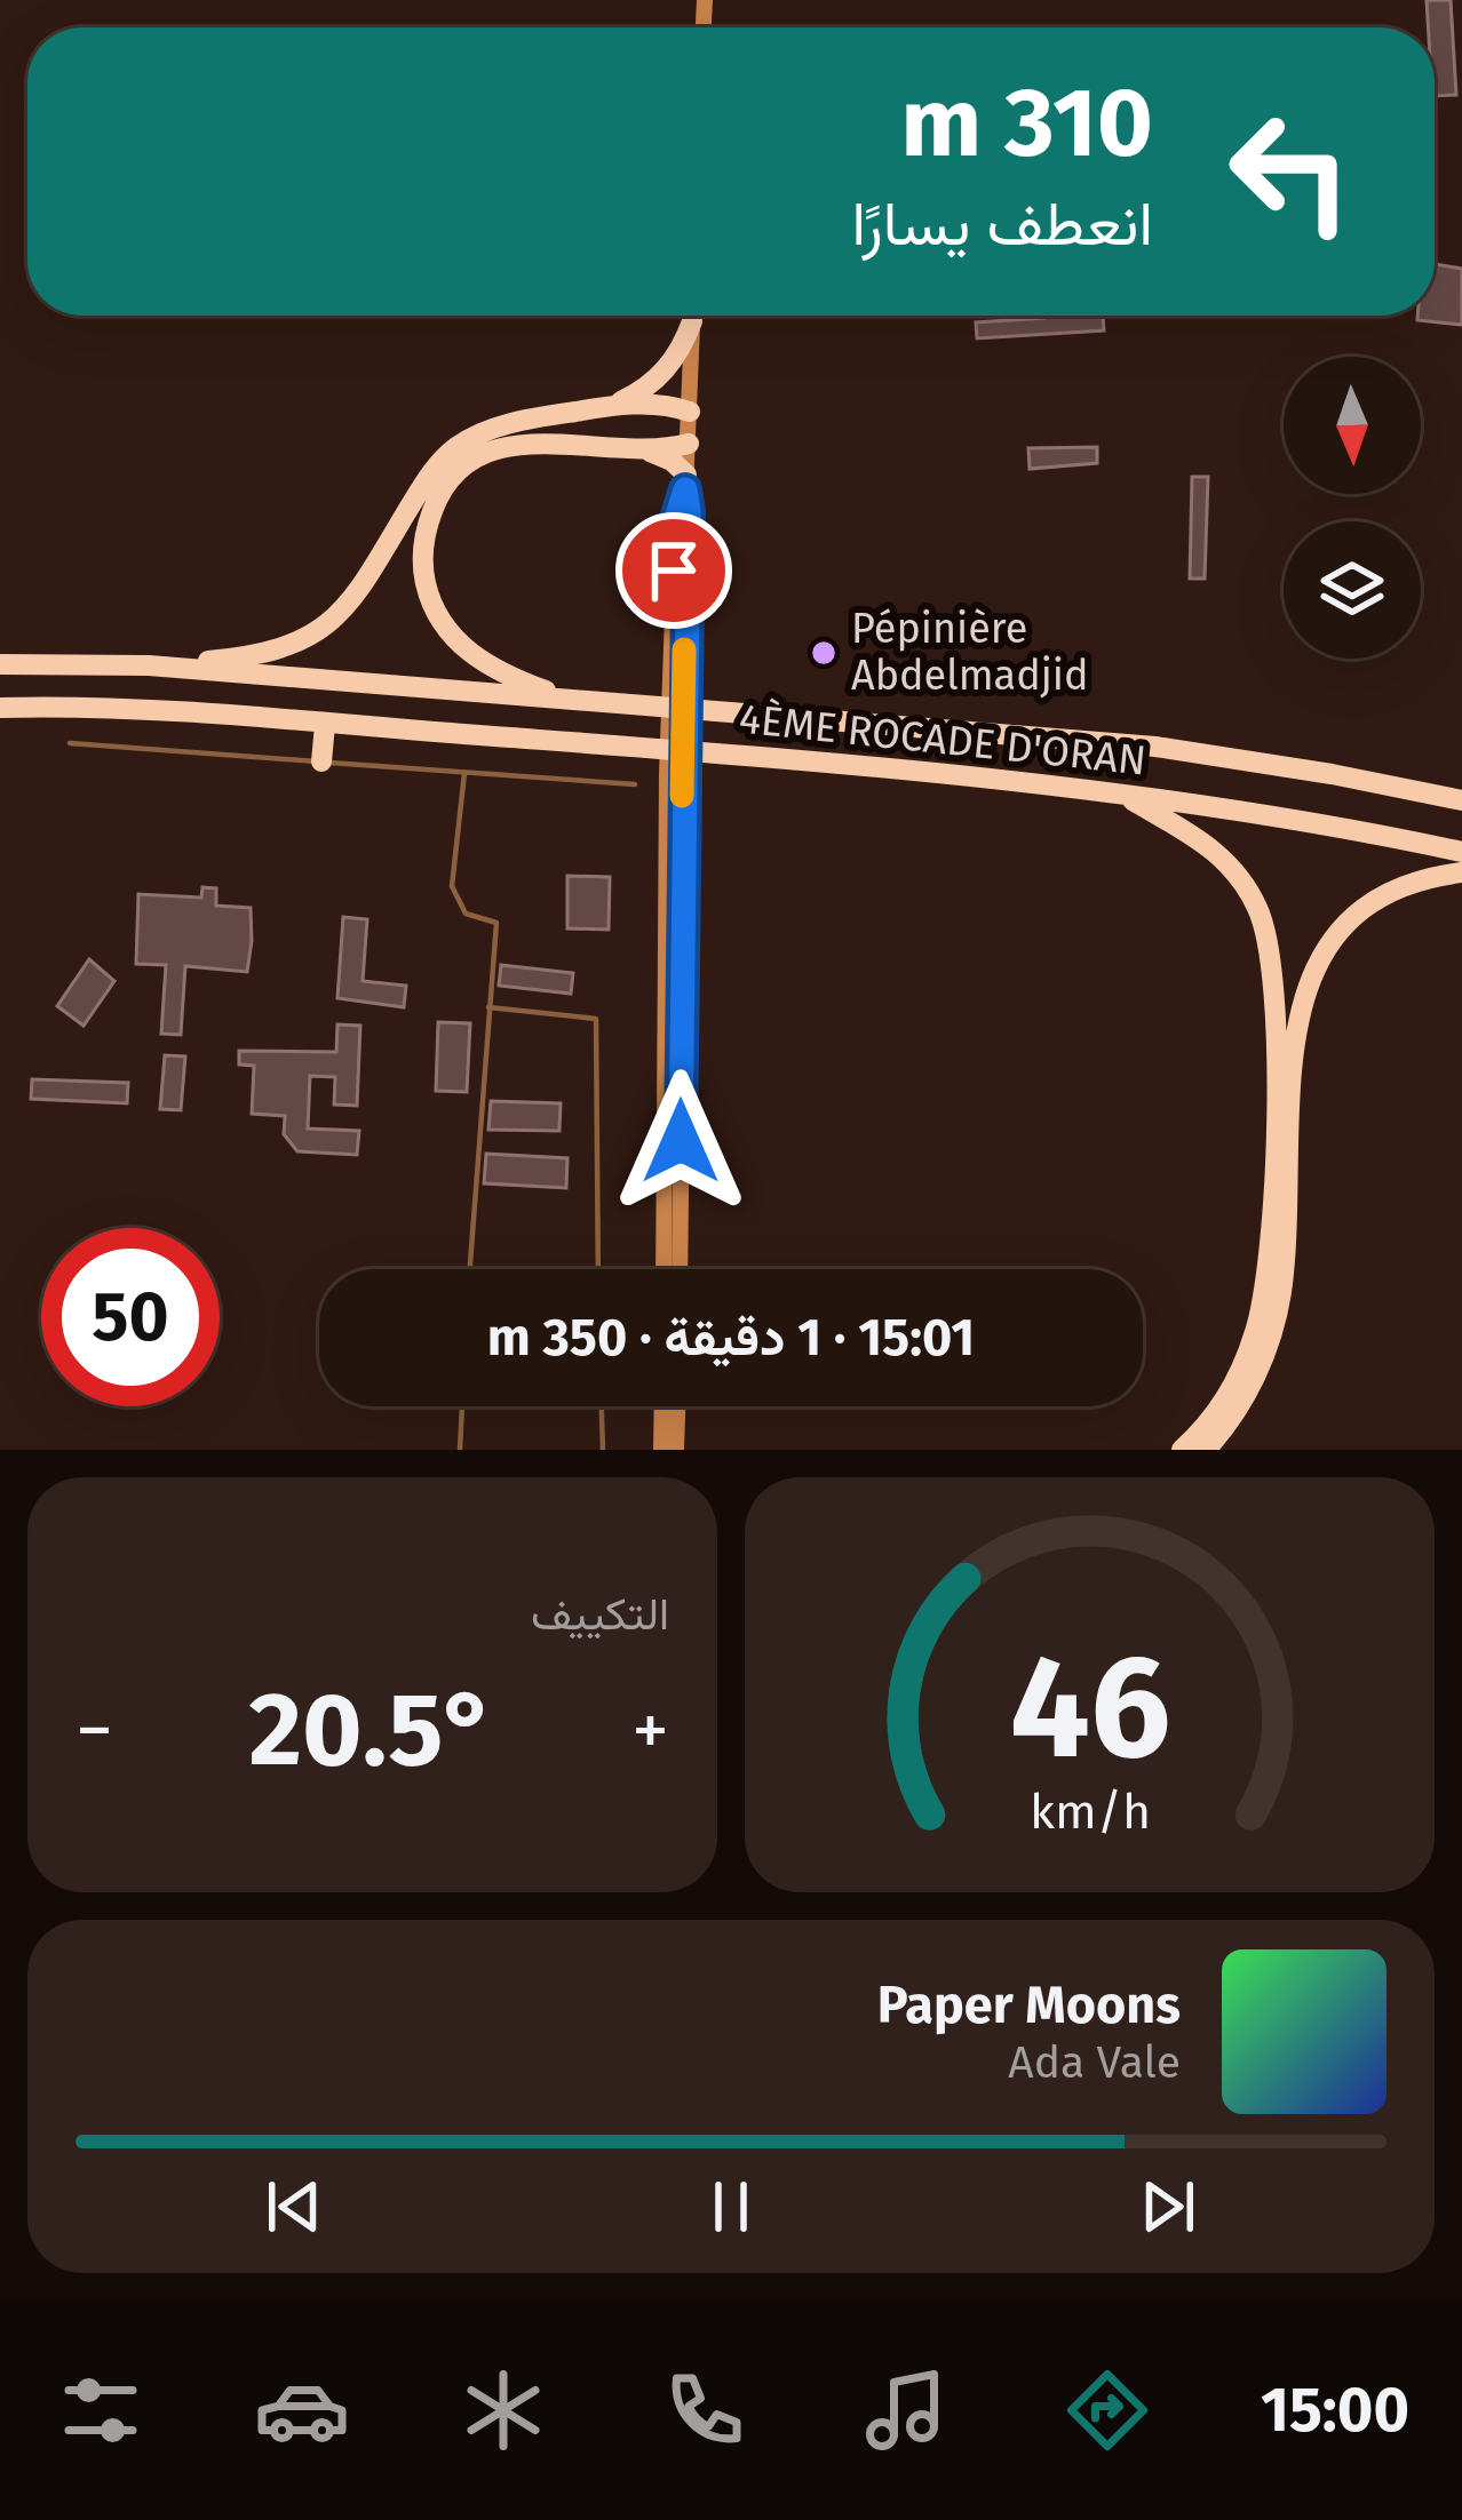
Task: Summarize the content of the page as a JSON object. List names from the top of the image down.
{
  "streets": {
    "highway": ["4ÈME ROCADE D'ORAN"]
  },
  "places": ["Pépinière Abdelmadjid"],
  "north": "bottom",
  "page": {
    "turn": ["310 m", "انعطف يسارًا"],
    "limit": "50",
    "trip": "15:01 · 1 دقيقة · 350 m",
    "tile": "التكييف",
    "heat": ["−", "20.5°", "+"],
    "song": ["Paper Moons", "Ada Vale"],
    "tabs": "15:00",
    "gauge": ["46", "km/h"]
  }
}
